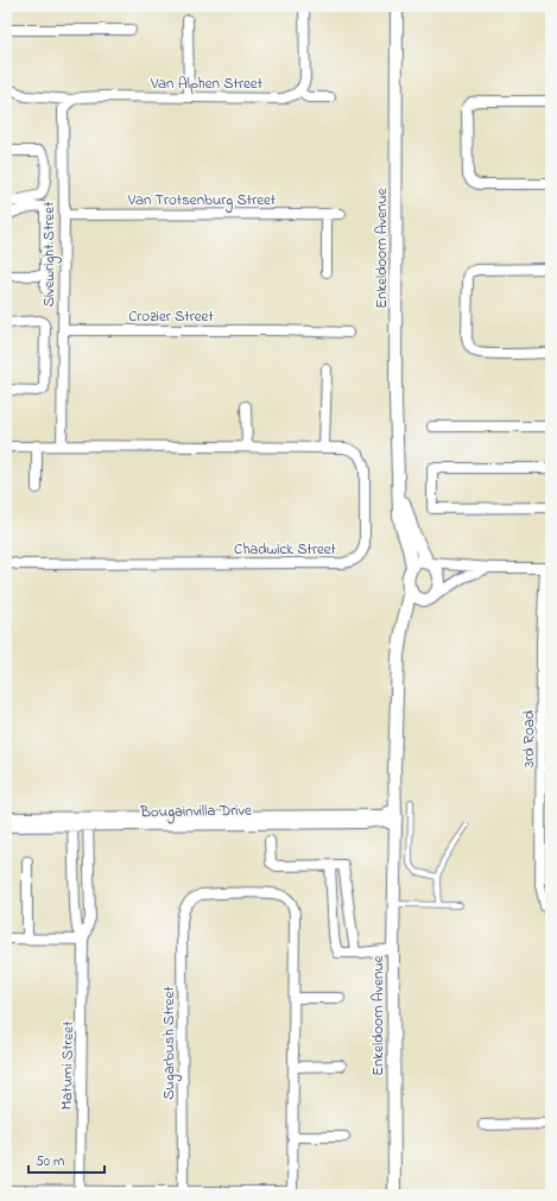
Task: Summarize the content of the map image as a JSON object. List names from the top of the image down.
{
  "streets": {
    "street": [
      "Van Alphen Street",
      "Van Trotsenburg Street",
      "Enkeldoorn Avenue",
      "Sivewright Street",
      "Crozier Street",
      "Chadwick Street",
      "3rd Road",
      "Bougainvilla Drive",
      "Sugarbush Street",
      "Matumi Street"
    ]
  },
  "crossings": [
    ["Van Alphen Street", "Sivewright Street"],
    ["Van Trotsenburg Street", "Sivewright Street"],
    ["Enkeldoorn Avenue", "Bougainvilla Drive"],
    ["Sivewright Street", "Crozier Street"],
    ["Sivewright Street", "Chadwick Street"],
    ["Bougainvilla Drive", "Matumi Street"]
  ],
  "scale_bar": "50 m"
}
